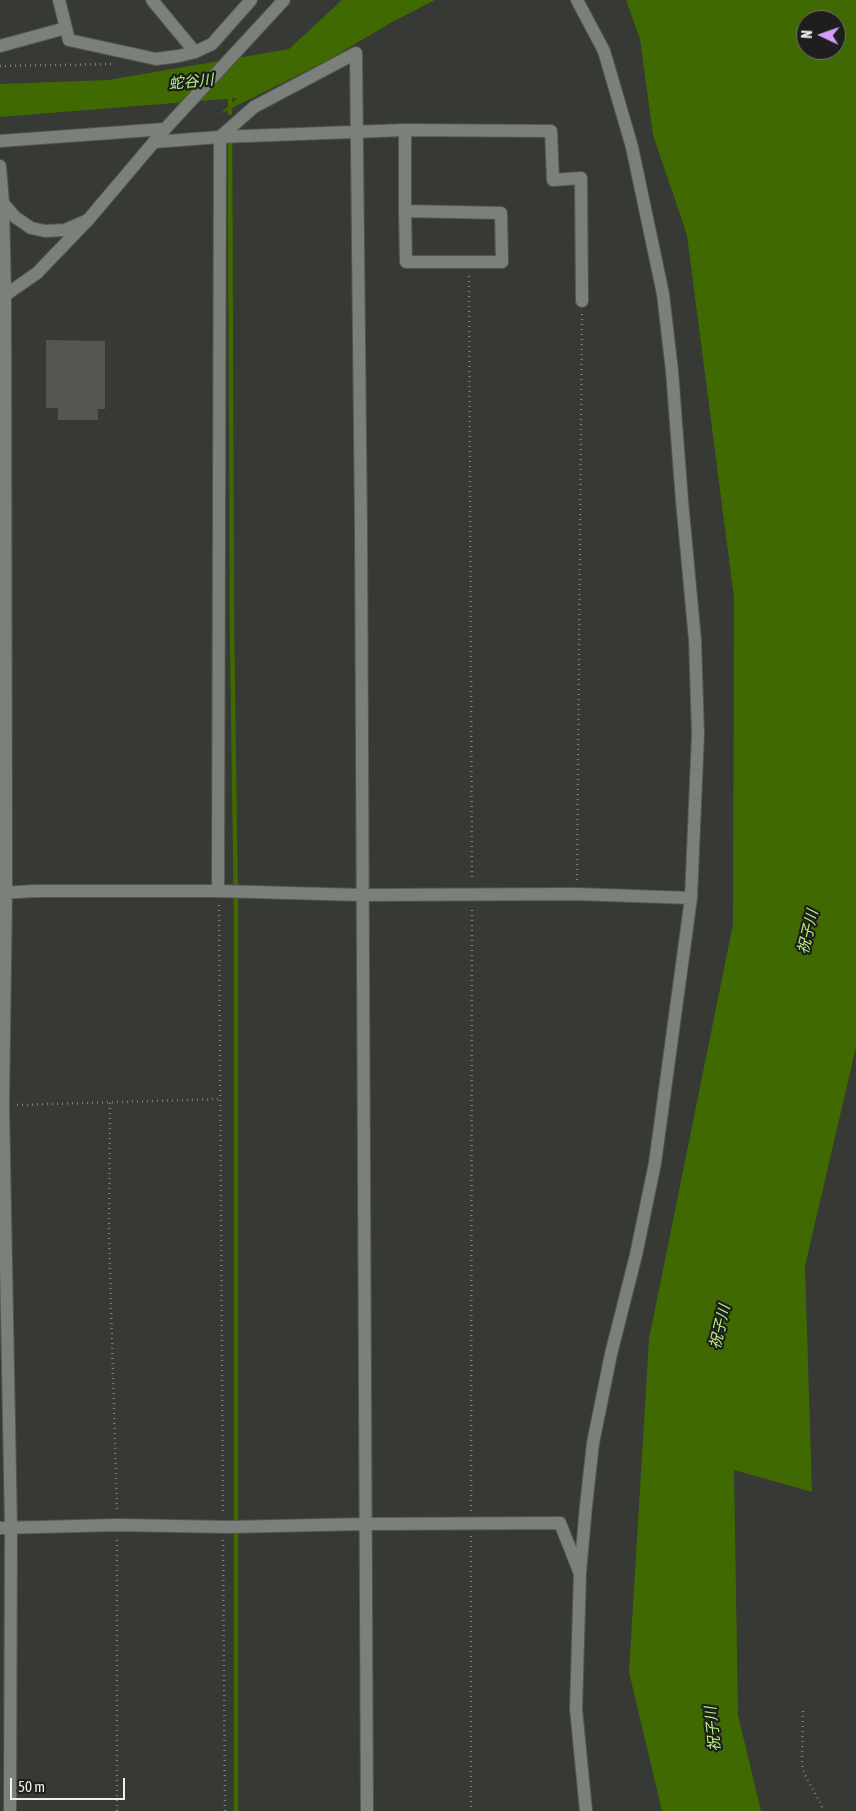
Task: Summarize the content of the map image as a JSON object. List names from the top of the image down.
{
  "water": ["蛇谷川", "祝子川"],
  "scale_bar": "50 m",
  "north": "left"
}
